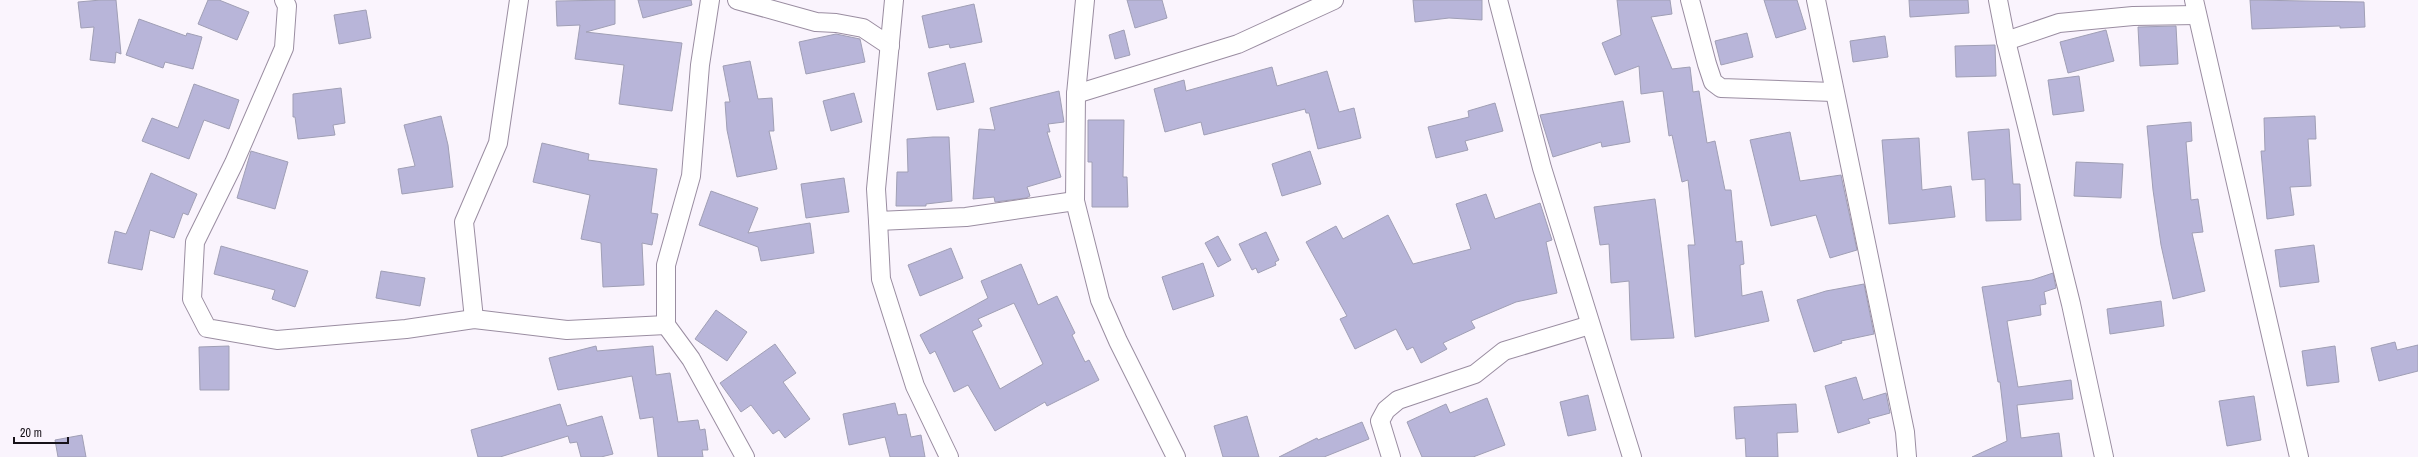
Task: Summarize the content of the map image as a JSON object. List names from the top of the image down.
{
  "scale_bar": "20 m"
}
